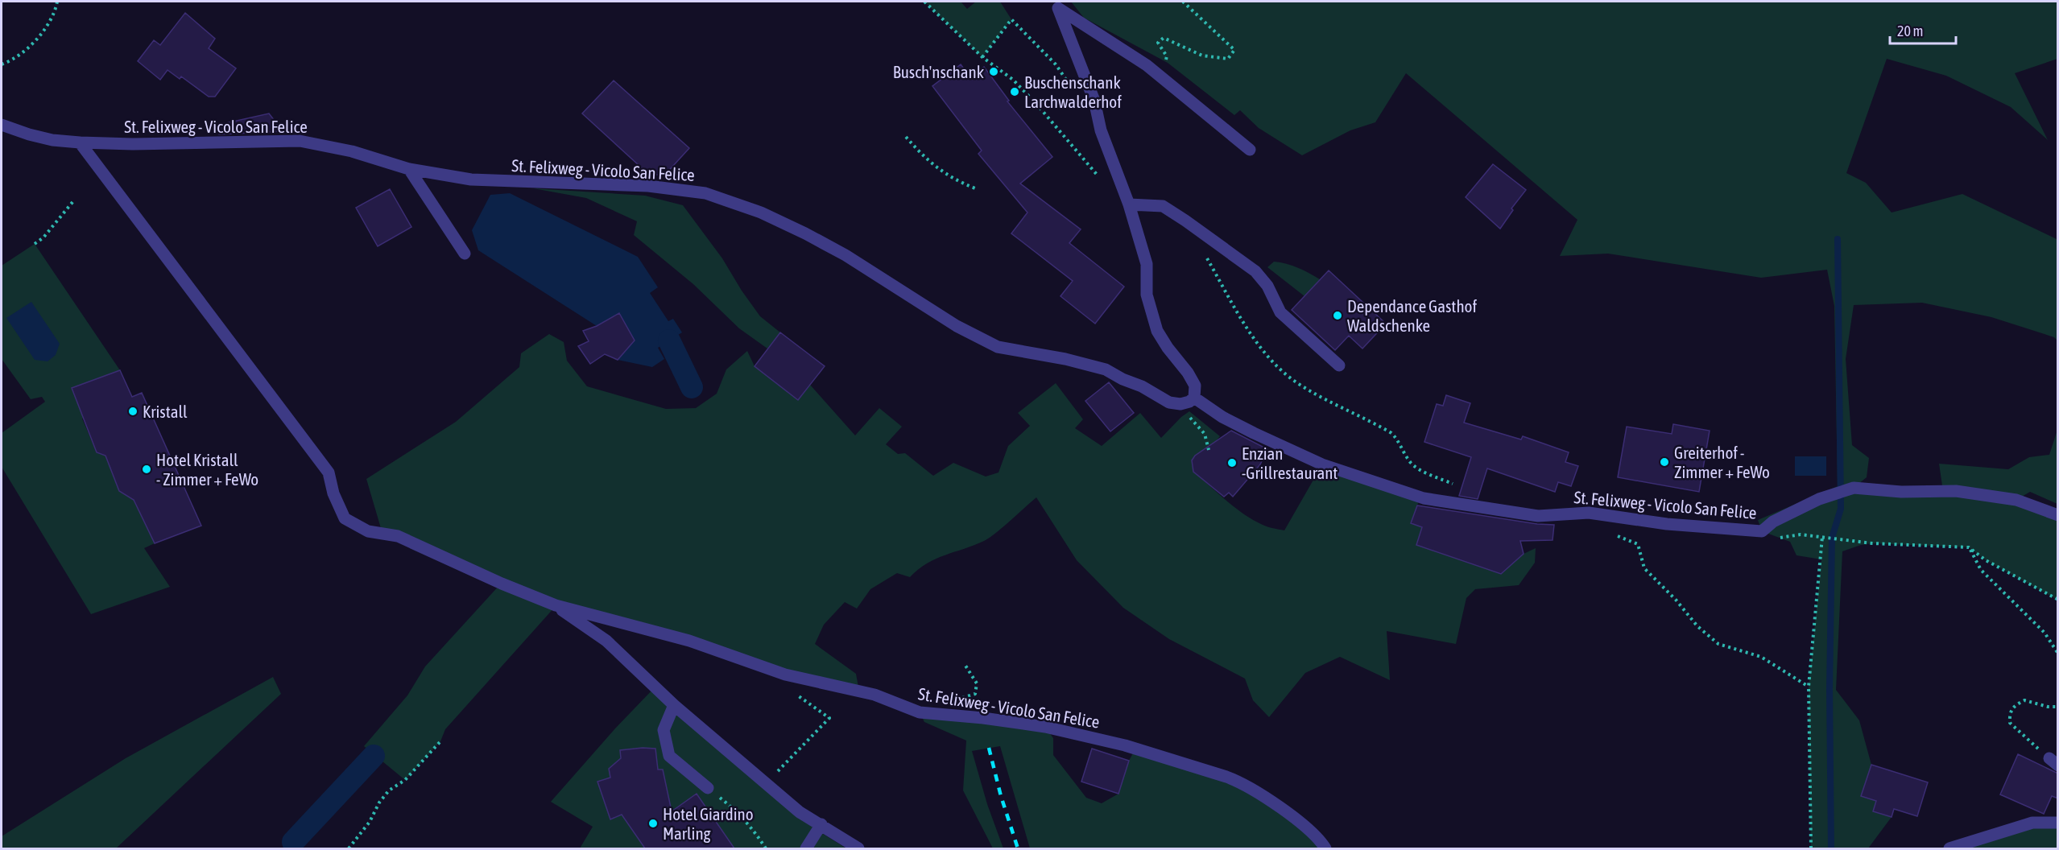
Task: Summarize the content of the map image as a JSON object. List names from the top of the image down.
{
  "streets": {
    "street": ["St. Felixweg - Vicolo San Felice"]
  },
  "places": [
    "Busch'nschank",
    "Buschenschank Larchwalderhof",
    "Dependance Gasthof Waldschenke",
    "Kristall",
    "Greiterhof - Zimmer + FeWo",
    "Enzian -Grillrestaurant",
    "Hotel Kristall - Zimmer + FeWo",
    "Hotel Giardino Marling"
  ],
  "scale_bar": "20 m"
}
